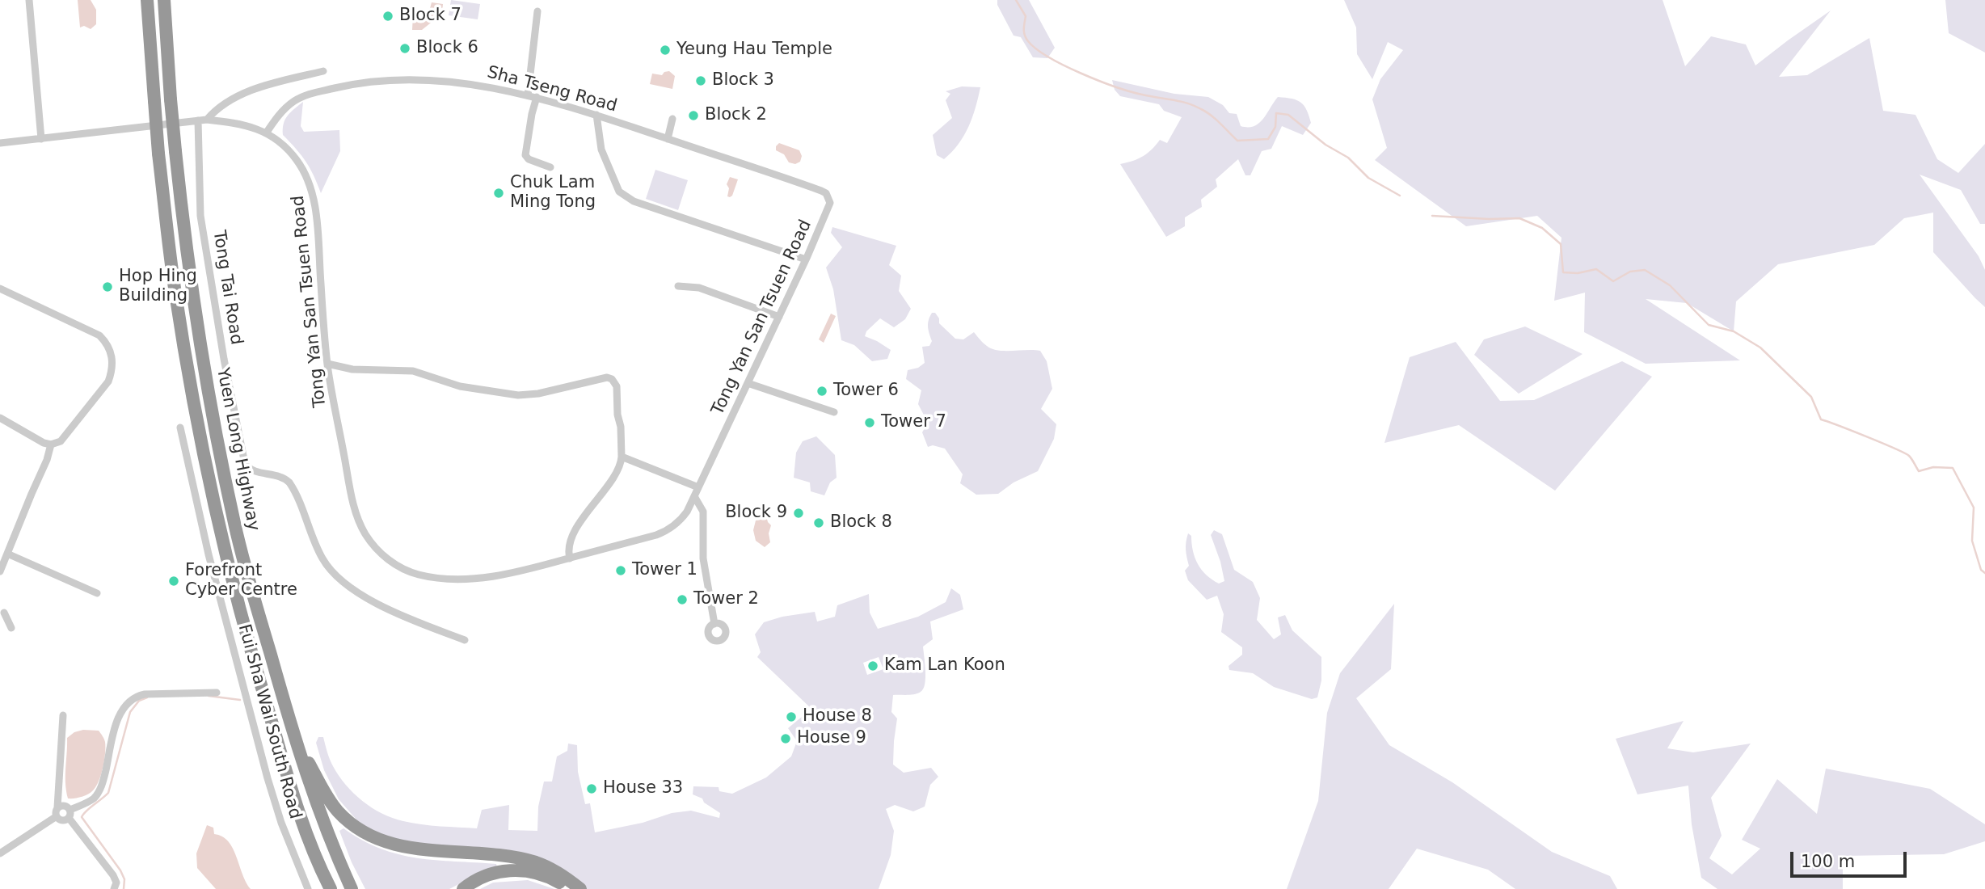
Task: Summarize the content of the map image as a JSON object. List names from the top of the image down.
{
  "streets": {
    "highway": ["Yuen Long Highway"],
    "street": [
      "Sha Tseng Road",
      "Tong Tai Road",
      "Tong Yan San Tsuen Road",
      "Fui Sha Wai South Road"
    ]
  },
  "crossings": [
    ["Sha Tseng Road", "Tong Yan San Tsuen Road"],
    ["Tong Tai Road", "Tong Yan San Tsuen Road"]
  ],
  "places": [
    "Block 7",
    "Block 6",
    "Yeung Hau Temple",
    "Block 3",
    "Block 2",
    "Chuk Lam Ming Tong",
    "Hop Hing Building",
    "Tower 6",
    "Tower 7",
    "Block 9",
    "Block 8",
    "Tower 1",
    "Forefront Cyber Centre",
    "Tower 2",
    "Kam Lan Koon",
    "House 8",
    "House 9",
    "House 33"
  ],
  "scale_bar": "100 m"
}
